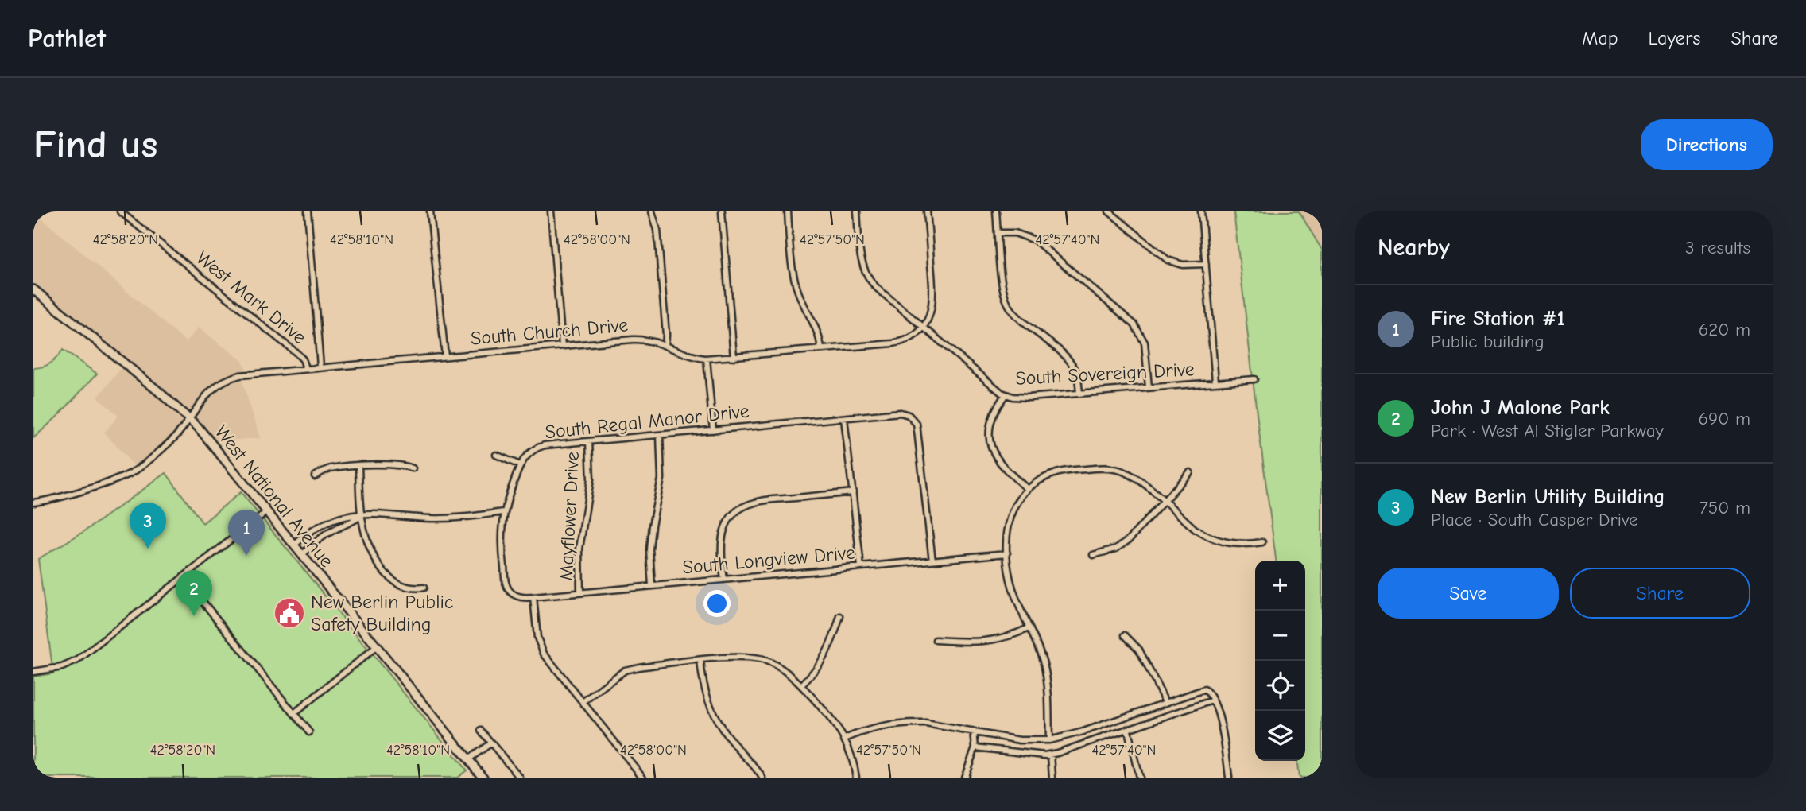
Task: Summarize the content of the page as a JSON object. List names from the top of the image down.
{
  "streets": {
    "main road": ["West National Avenue"],
    "street": [
      "West Mark Drive",
      "South Church Drive",
      "South Sovereign Drive",
      "South Regal Manor Drive",
      "Mayflower Drive",
      "South Longview Drive"
    ]
  },
  "crossings": [
    ["West Mark Drive", "South Church Drive"],
    ["South Church Drive", "South Sovereign Drive"],
    ["South Church Drive", "West National Avenue"],
    ["South Regal Manor Drive", "Mayflower Drive"],
    ["South Regal Manor Drive", "South Longview Drive"],
    ["Mayflower Drive", "South Longview Drive"]
  ],
  "places": {
    "public building": ["New Berlin Public Safety Building"]
  },
  "page": {
    "header": "Pathlet",
    "nav": ["Map", "Layers", "Share"],
    "buttons": [
      "Directions",
      ["Save", "Share"]
    ],
    "title": "Find us",
    "heading": ["Nearby", "3 results"],
    "list": [
      {
        "mark": "1",
        "name": "Fire Station #1",
        "note": "Public building",
        "value": "620 m"
      },
      {
        "mark": "2",
        "name": "John J Malone Park",
        "note": "Park · West Al Stigler Parkway",
        "value": "690 m"
      },
      {
        "mark": "3",
        "name": "New Berlin Utility Building",
        "note": "Place · South Casper Drive",
        "value": "750 m"
      }
    ],
    "pins": ["3", "1", "2"],
    "map_buttons": ["+", "−"]
  },
  "coordinates": [
    "42°58'20\"N",
    "42°58'10\"N",
    "42°58'00\"N",
    "42°57'50\"N",
    "42°57'40\"N"
  ]
}
